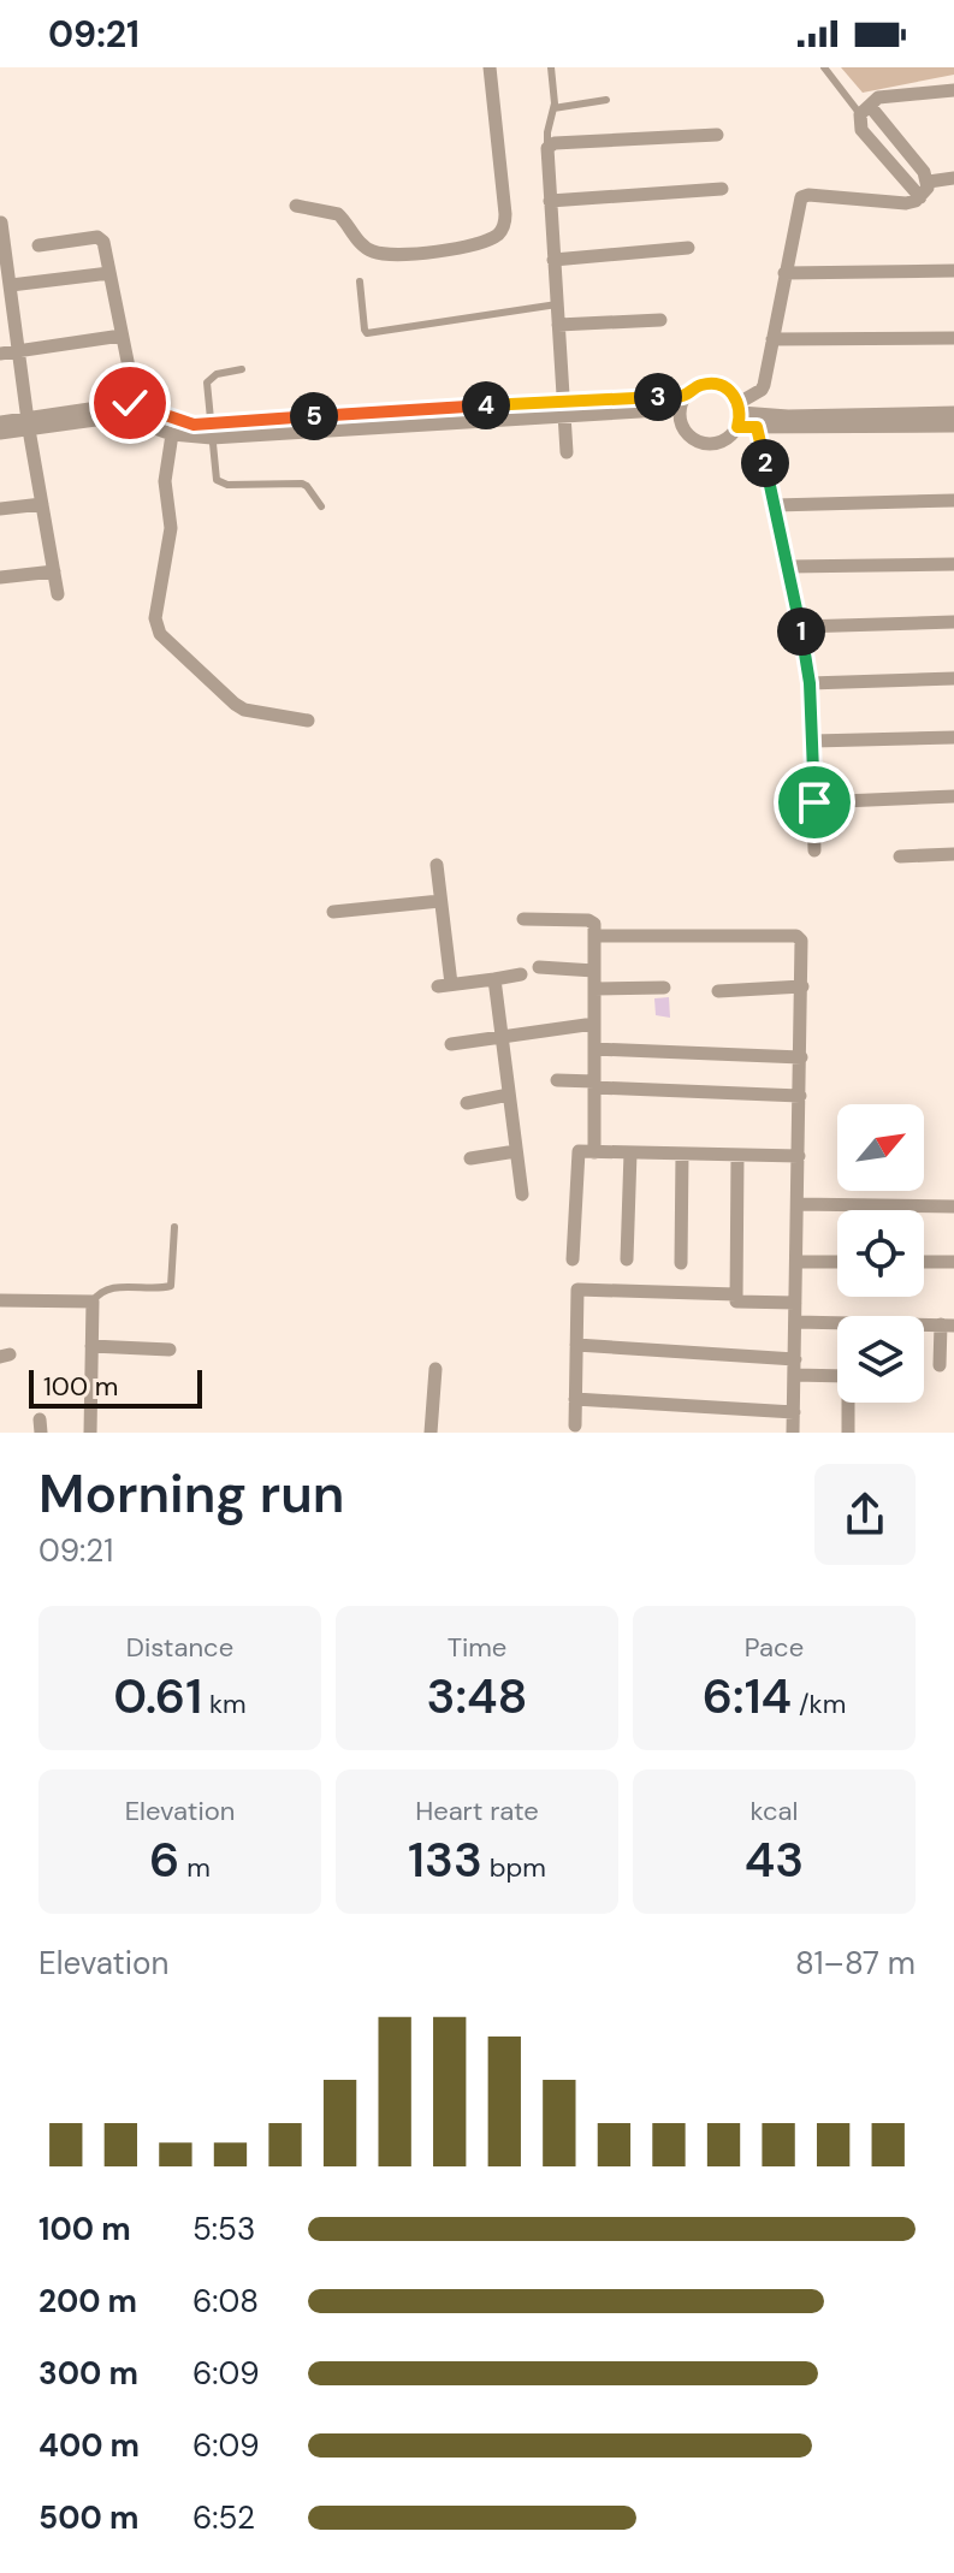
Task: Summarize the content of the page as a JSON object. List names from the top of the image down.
{
  "scale_bar": "100 m",
  "north": "top right",
  "page": {
    "status": "09:21",
    "pins": [
      "3",
      "4",
      "5",
      "2",
      "1"
    ],
    "scale": "100 m",
    "heading": ["Morning run", "09:21"],
    "stats": [
      ["Distance", "0.61 km"],
      ["Time", "3:48"],
      ["Pace", "6:14 /km"],
      ["Elevation", "6 m"],
      ["Heart rate", "133 bpm"],
      ["kcal", "43"]
    ],
    "chart": ["Elevation", "81–87 m"],
    "list": [
      {
        "name": "100 m",
        "note": "5:53"
      },
      {
        "name": "200 m",
        "note": "6:08"
      },
      {
        "name": "300 m",
        "note": "6:09"
      },
      {
        "name": "400 m",
        "note": "6:09"
      },
      {
        "name": "500 m",
        "note": "6:52"
      }
    ]
  }
}
